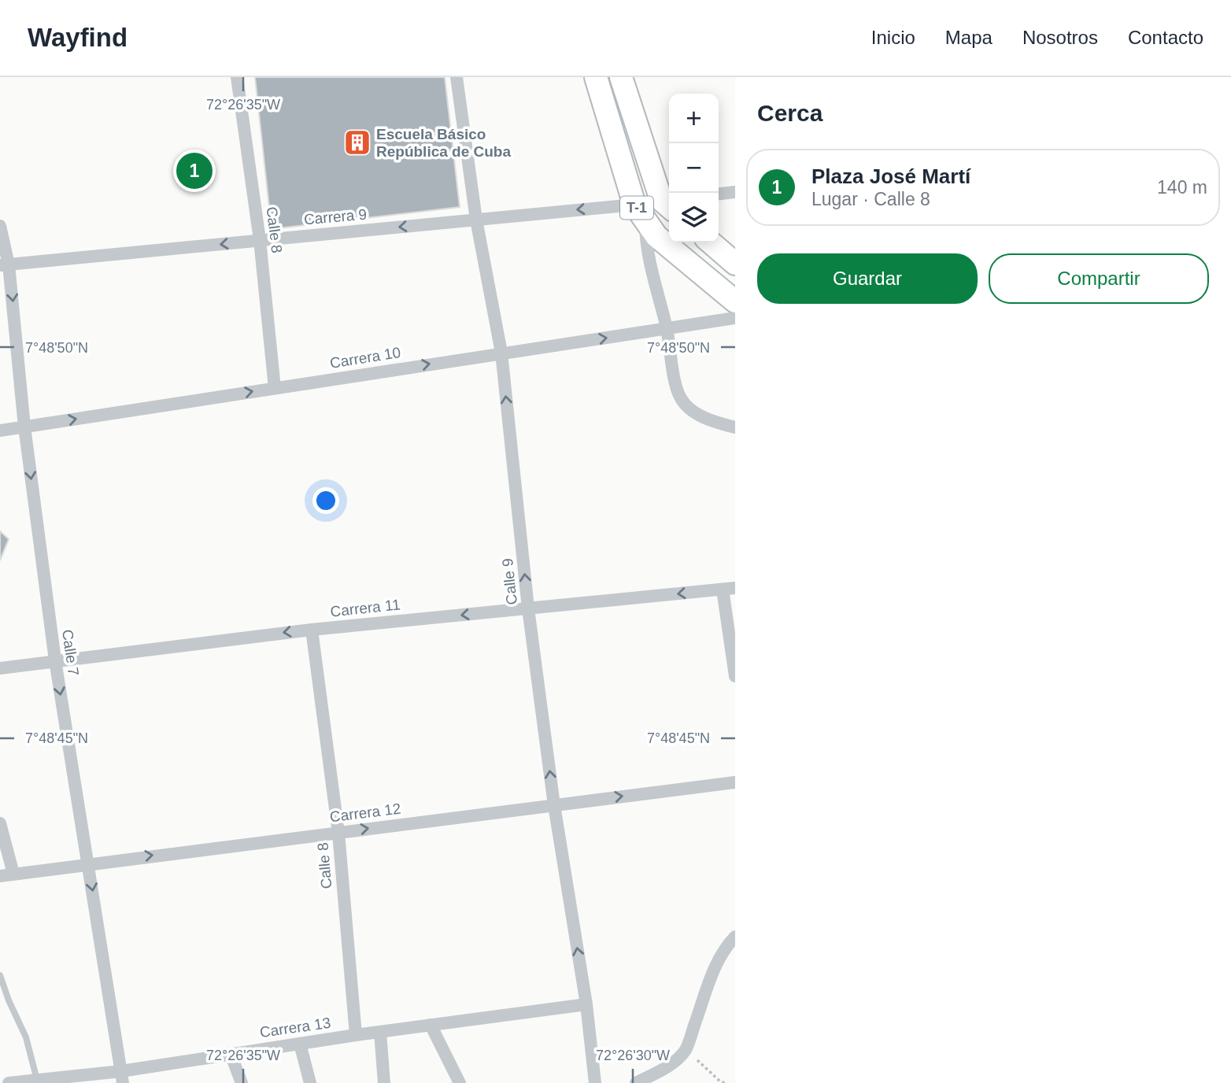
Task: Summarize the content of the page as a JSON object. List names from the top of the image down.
{
  "streets": {
    "highway": ["T-1"],
    "street": [
      "Carrera 9",
      "Calle 8",
      "Carrera 10",
      "Calle 9",
      "Carrera 11",
      "Calle 7",
      "Carrera 12",
      "Carrera 13"
    ]
  },
  "crossings": [
    ["T-1", "Carrera 9"],
    ["Carrera 9", "Calle 8"],
    ["Carrera 9", "Calle 9"],
    ["Carrera 9", "Calle 7"],
    ["Calle 8", "Carrera 10"],
    ["Calle 8", "Carrera 11"],
    ["Calle 8", "Carrera 12"],
    ["Calle 8", "Carrera 13"],
    ["Carrera 10", "Calle 9"],
    ["Carrera 10", "Calle 7"],
    ["Calle 9", "Carrera 11"],
    ["Calle 9", "Carrera 12"],
    ["Calle 9", "Carrera 13"],
    ["Carrera 11", "Calle 7"],
    ["Calle 7", "Carrera 12"],
    ["Calle 7", "Carrera 13"]
  ],
  "one_way": [
    "Carrera 9",
    "Carrera 10",
    "Calle 9",
    "Carrera 11",
    "Calle 7",
    "Carrera 12"
  ],
  "places": {
    "building": ["Escuela Básico República de Cuba"]
  },
  "page": {
    "header": "Wayfind",
    "nav": [
      "Inicio",
      "Mapa",
      "Nosotros",
      "Contacto"
    ],
    "heading": "Cerca",
    "map_buttons": ["+", "−"],
    "list": [
      {
        "mark": "1",
        "name": "Plaza José Martí",
        "note": "Lugar · Calle 8",
        "value": "140 m"
      }
    ],
    "pins": "1",
    "buttons": ["Guardar", "Compartir"]
  },
  "coordinates": [
    "72°26'35\"W",
    "7°48'50\"N",
    "7°48'45\"N",
    "72°26'30\"W"
  ]
}
